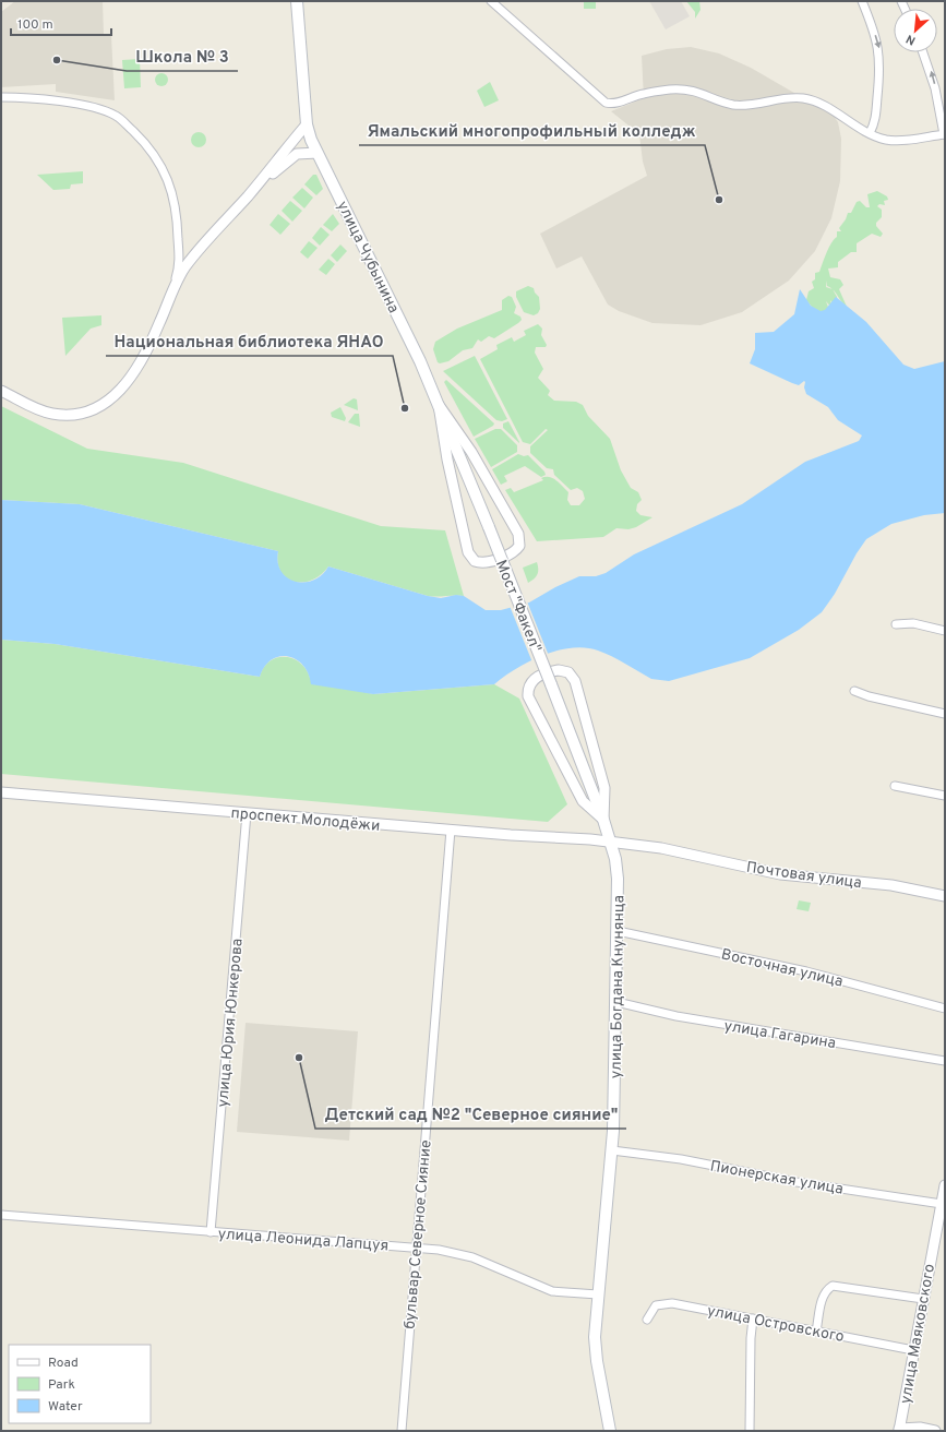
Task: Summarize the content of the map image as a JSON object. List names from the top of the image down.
{
  "streets": {
    "main road": ["улица Чубынина", "Мост \"Факел\"", "улица Богдана Кнунянца"],
    "street": [
      "проспект Молодёжи",
      "Почтовая улица",
      "Восточная улица",
      "улица Юрия Юнкерова",
      "улица Гагарина",
      "Пионерская улица",
      "бульвар Северное Сияние",
      "улица Леонида Лапцуя",
      "улица Островского",
      "улица Маяковского"
    ]
  },
  "crossings": [
    ["улица Чубынина", "Мост \"Факел\""],
    ["Мост \"Факел\"", "улица Богдана Кнунянца"],
    ["проспект Молодёжи", "Почтовая улица"],
    ["проспект Молодёжи", "улица Богдана Кнунянца"],
    ["проспект Молодёжи", "улица Юрия Юнкерова"],
    ["проспект Молодёжи", "бульвар Северное Сияние"],
    ["Почтовая улица", "улица Богдана Кнунянца"],
    ["Восточная улица", "улица Богдана Кнунянца"],
    ["улица Богдана Кнунянца", "улица Гагарина"],
    ["улица Богдана Кнунянца", "Пионерская улица"],
    ["улица Богдана Кнунянца", "улица Леонида Лапцуя"],
    ["улица Юрия Юнкерова", "улица Леонида Лапцуя"],
    ["Пионерская улица", "улица Маяковского"],
    ["бульвар Северное Сияние", "улица Леонида Лапцуя"],
    ["улица Островского", "улица Маяковского"]
  ],
  "places": [
    "Школа № 3",
    "Ямальский многопрофильный колледж",
    "Национальная библиотека ЯНАО",
    "Детский сад №2 \"Северное сияние\""
  ],
  "legend": ["Road", "Park", "Water"],
  "scale_bar": "100 m",
  "north": "bottom left"
}
